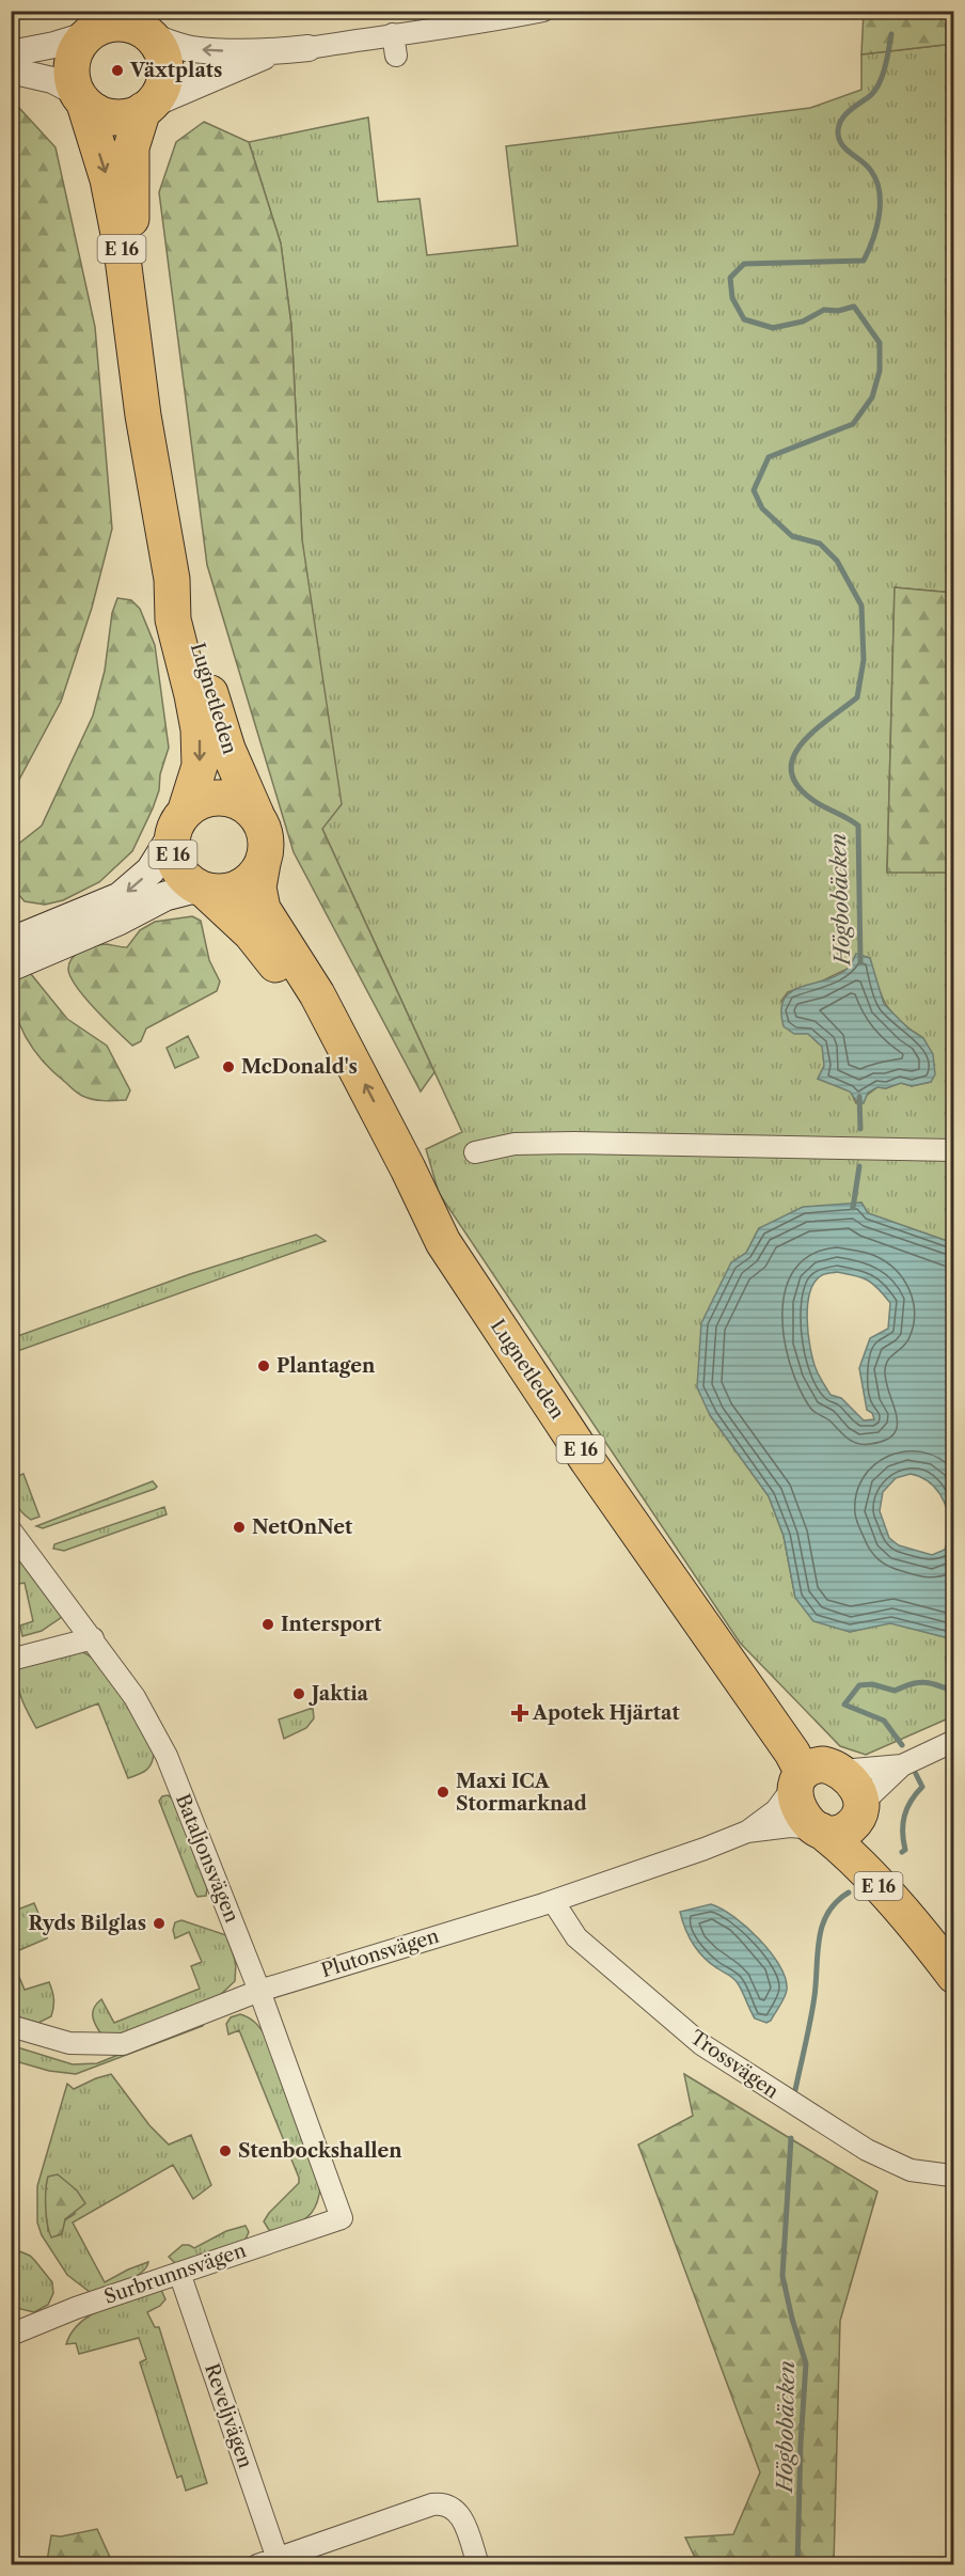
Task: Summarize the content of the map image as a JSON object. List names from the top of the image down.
{
  "streets": {
    "highway": ["E 16", "Lugnetleden"],
    "street": [
      "Bataljonsvägen",
      "Plutonsvägen",
      "Trossvägen",
      "Surbrunnsvägen",
      "Reveljvägen"
    ]
  },
  "crossings": [
    ["E 16", "Lugnetleden"],
    ["E 16", "Plutonsvägen"],
    ["Lugnetleden", "Plutonsvägen"],
    ["Bataljonsvägen", "Plutonsvägen"],
    ["Bataljonsvägen", "Surbrunnsvägen"],
    ["Plutonsvägen", "Trossvägen"],
    ["Surbrunnsvägen", "Reveljvägen"]
  ],
  "water": ["Högbobäcken"],
  "places": {
    "other": [
      "Växtplats",
      "McDonald's",
      "Plantagen",
      "NetOnNet",
      "Intersport",
      "Jaktia",
      "Maxi ICA Stormarknad",
      "Ryds Bilglas",
      "Stenbockshallen"
    ],
    "health": ["Apotek Hjärtat"]
  }
}
